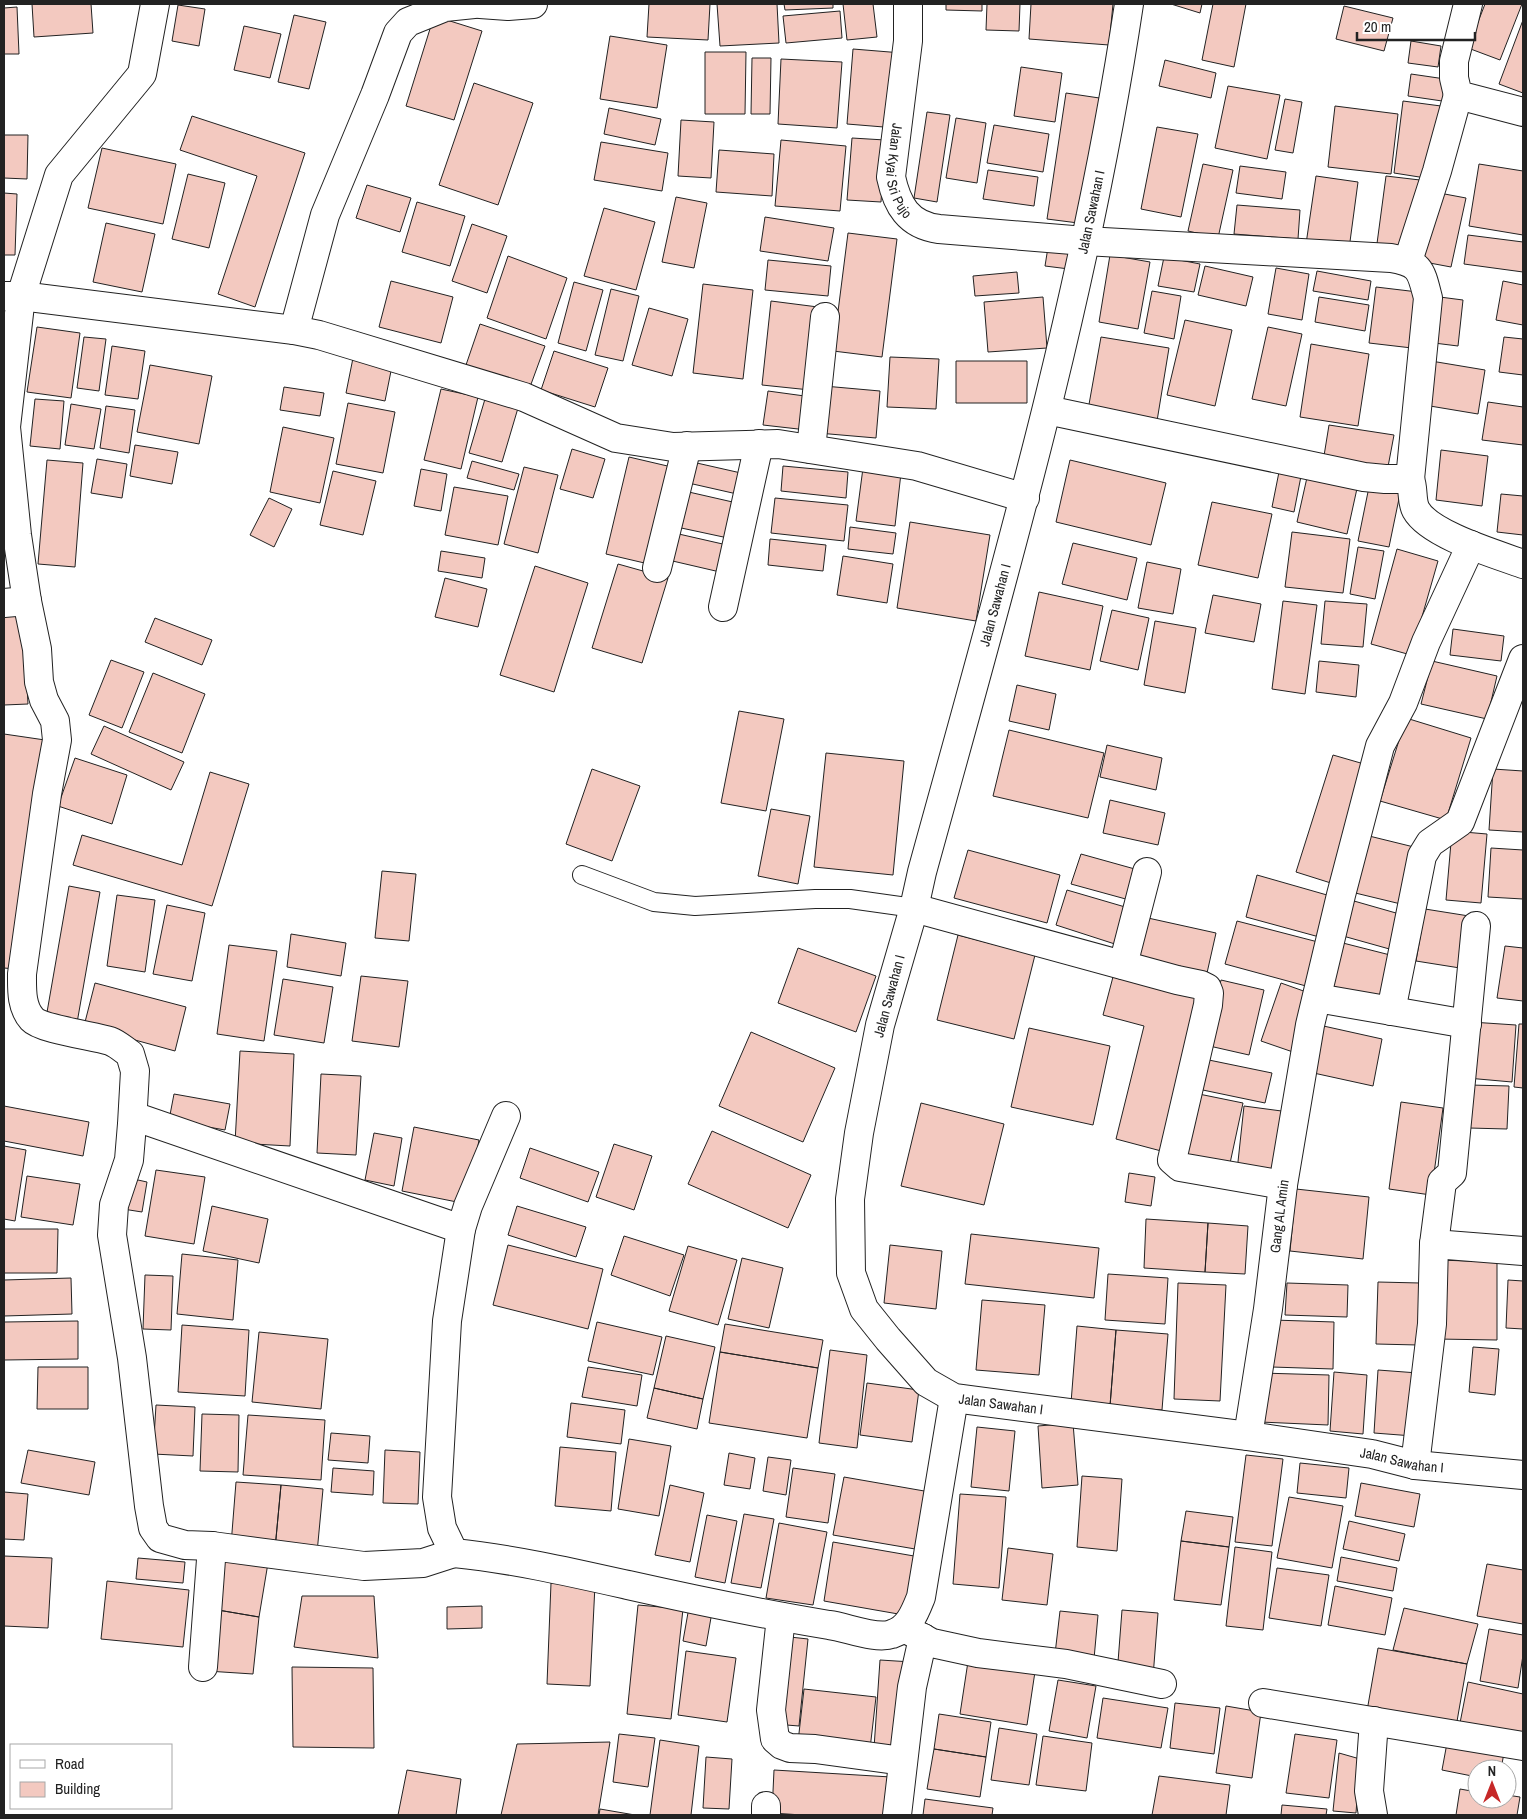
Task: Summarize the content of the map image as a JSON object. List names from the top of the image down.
{
  "streets": {
    "street": ["Jalan Kyai Sri Pujo", "Jalan Sawahan I", "Gang AL Amin"]
  },
  "crossings": [
    ["Jalan Kyai Sri Pujo", "Jalan Sawahan I"],
    ["Jalan Sawahan I", "Gang AL Amin"]
  ],
  "legend": ["Road", "Building"],
  "scale_bar": "20 m",
  "north": "top"
}
